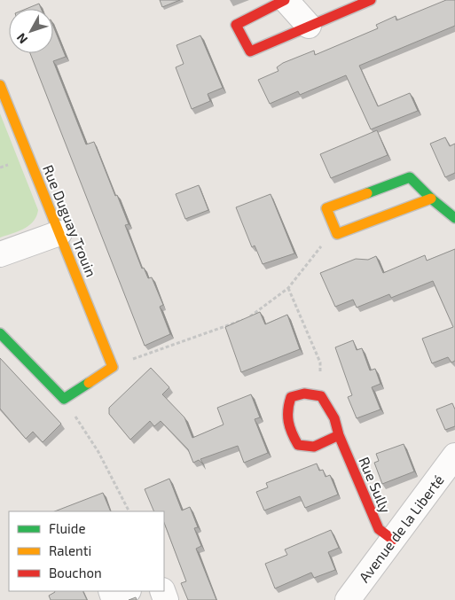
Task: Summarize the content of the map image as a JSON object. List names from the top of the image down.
{
  "streets": {
    "street": ["Rue Duguay Trouin", "Rue Sully", "Avenue de la Liberté"]
  },
  "crossings": [
    ["Rue Sully", "Avenue de la Liberté"]
  ],
  "legend": ["Fluide", "Ralenti", "Bouchon"],
  "north": "bottom left"
}
